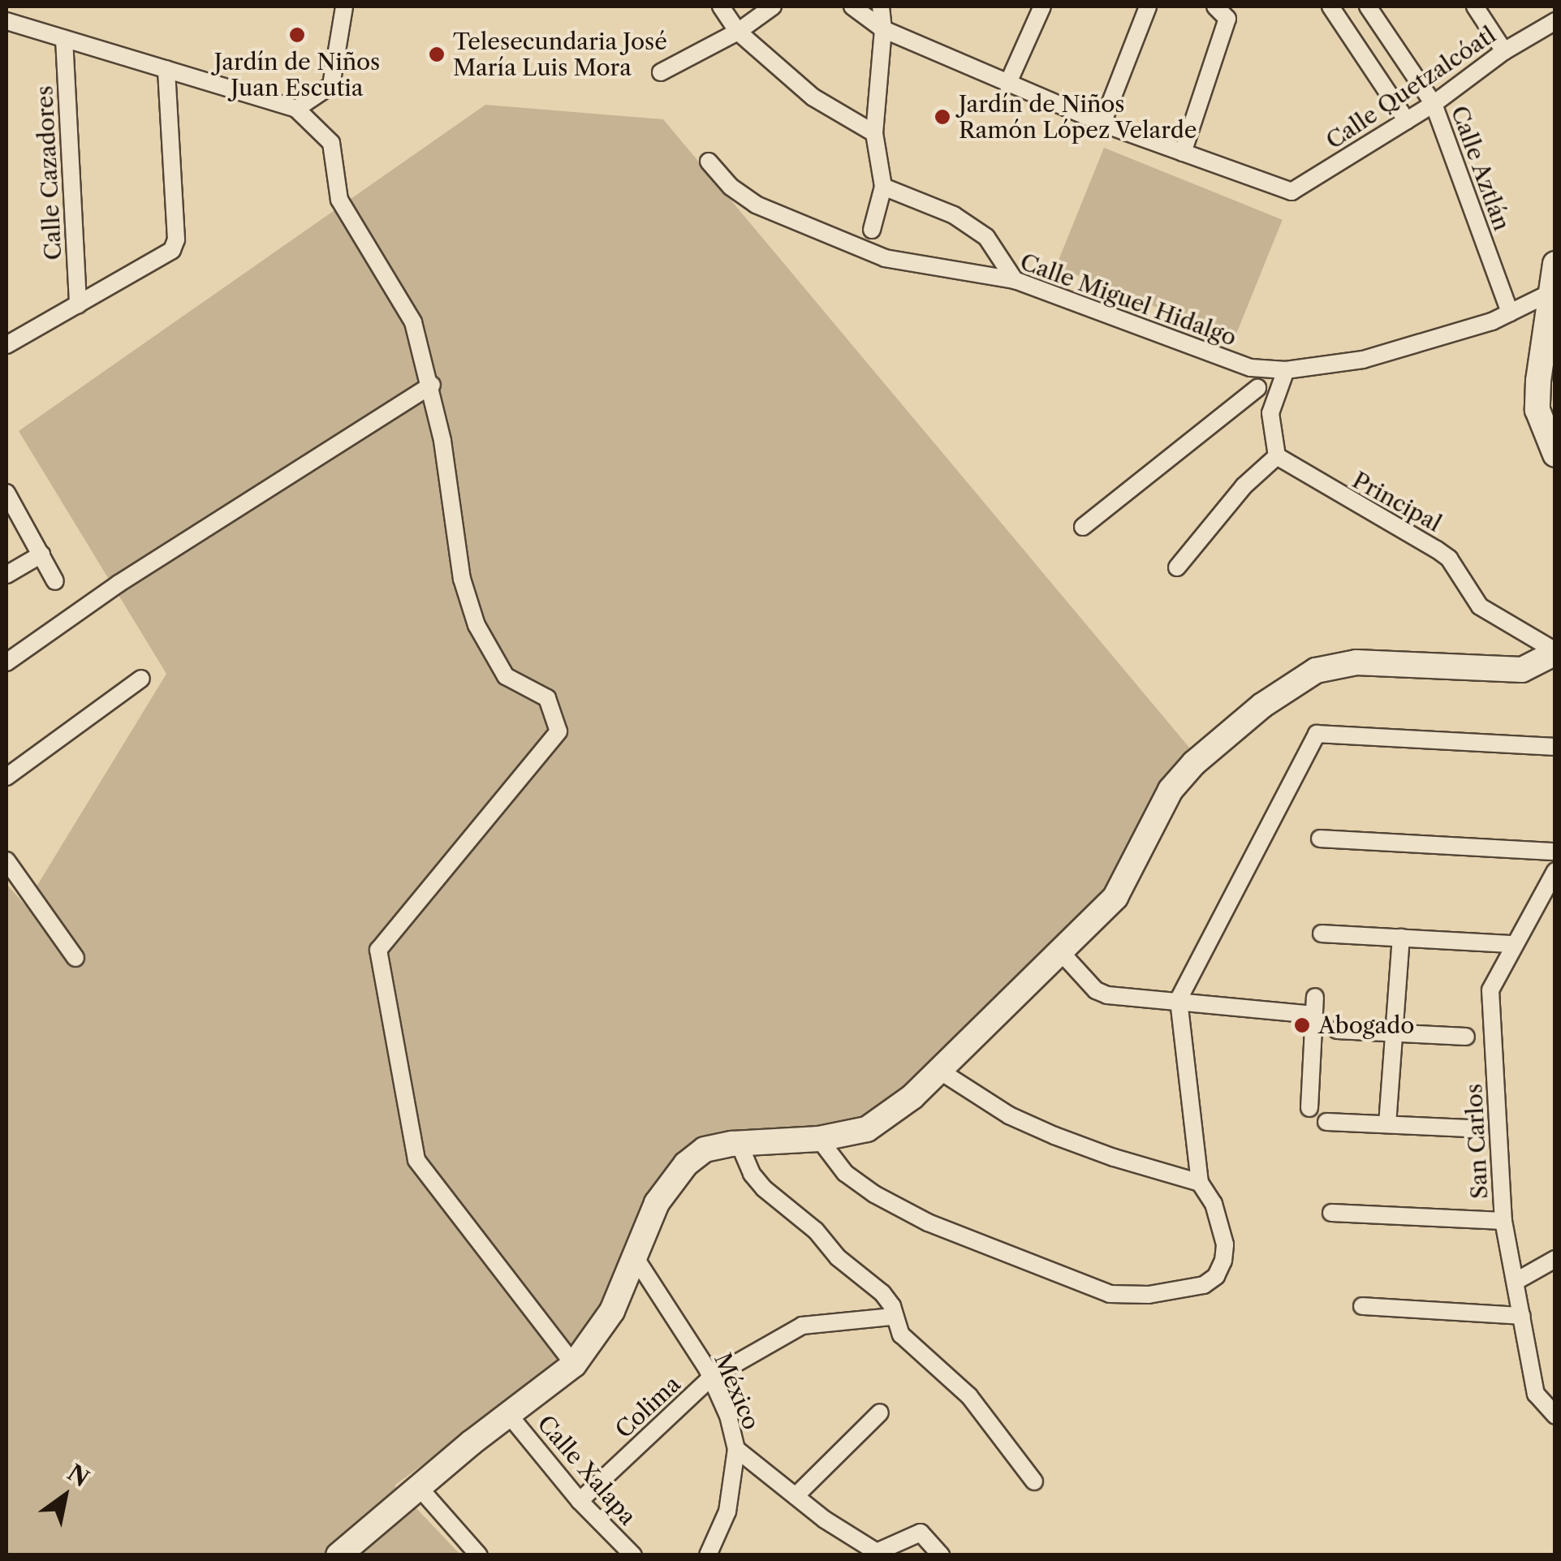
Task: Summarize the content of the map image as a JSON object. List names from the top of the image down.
{
  "streets": {
    "street": [
      "Calle Quetzalcóatl",
      "Calle Aztlán",
      "Calle Cazadores",
      "Calle Miguel Hidalgo",
      "Principal",
      "San Carlos",
      "México",
      "Colima",
      "Calle Xalapa"
    ]
  },
  "crossings": [
    ["Calle Quetzalcóatl", "Calle Aztlán"],
    ["Calle Aztlán", "Calle Miguel Hidalgo"],
    ["México", "Colima"],
    ["Colima", "Calle Xalapa"]
  ],
  "places": [
    "Jardín de Niños Juan Escutia",
    "Telesecundaria José María Luis Mora",
    "Jardín de Niños Ramón López Velarde",
    "Abogado"
  ],
  "north": "top right"
}
